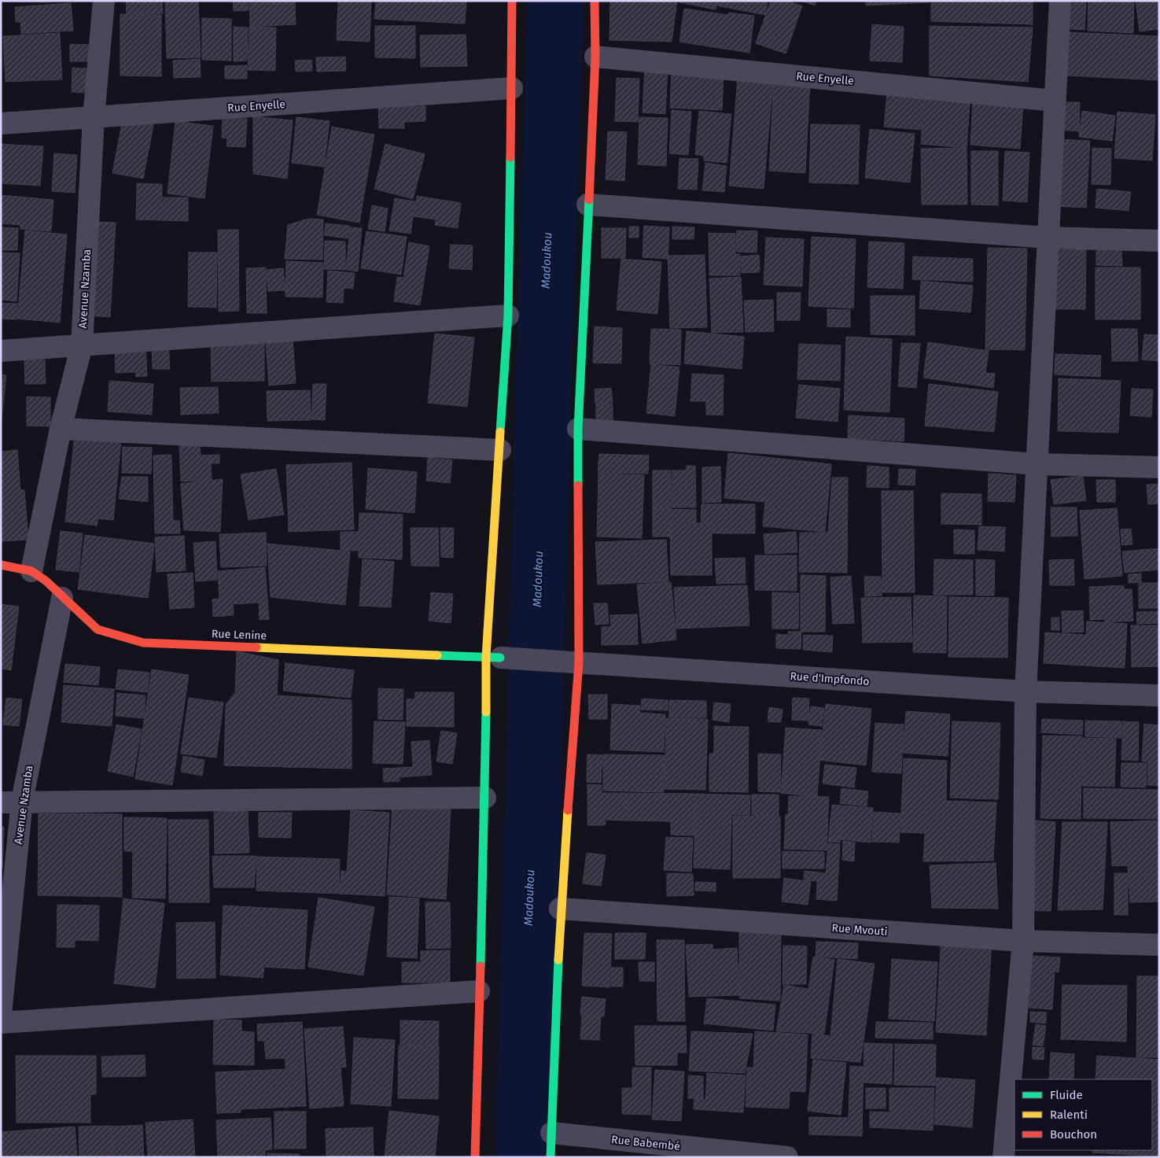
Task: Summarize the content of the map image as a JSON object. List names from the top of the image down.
{
  "streets": {
    "main road": ["Rue Lenine"],
    "street": [
      "Rue Enyelle",
      "Avenue Nzamba",
      "Rue d'Impfondo",
      "Rue Mvouti",
      "Rue Babembé"
    ]
  },
  "crossings": [
    ["Rue Enyelle", "Avenue Nzamba"],
    ["Avenue Nzamba", "Rue Lenine"],
    ["Rue Lenine", "Rue d'Impfondo"]
  ],
  "water": ["Madoukou"],
  "legend": ["Fluide", "Ralenti", "Bouchon"]
}
